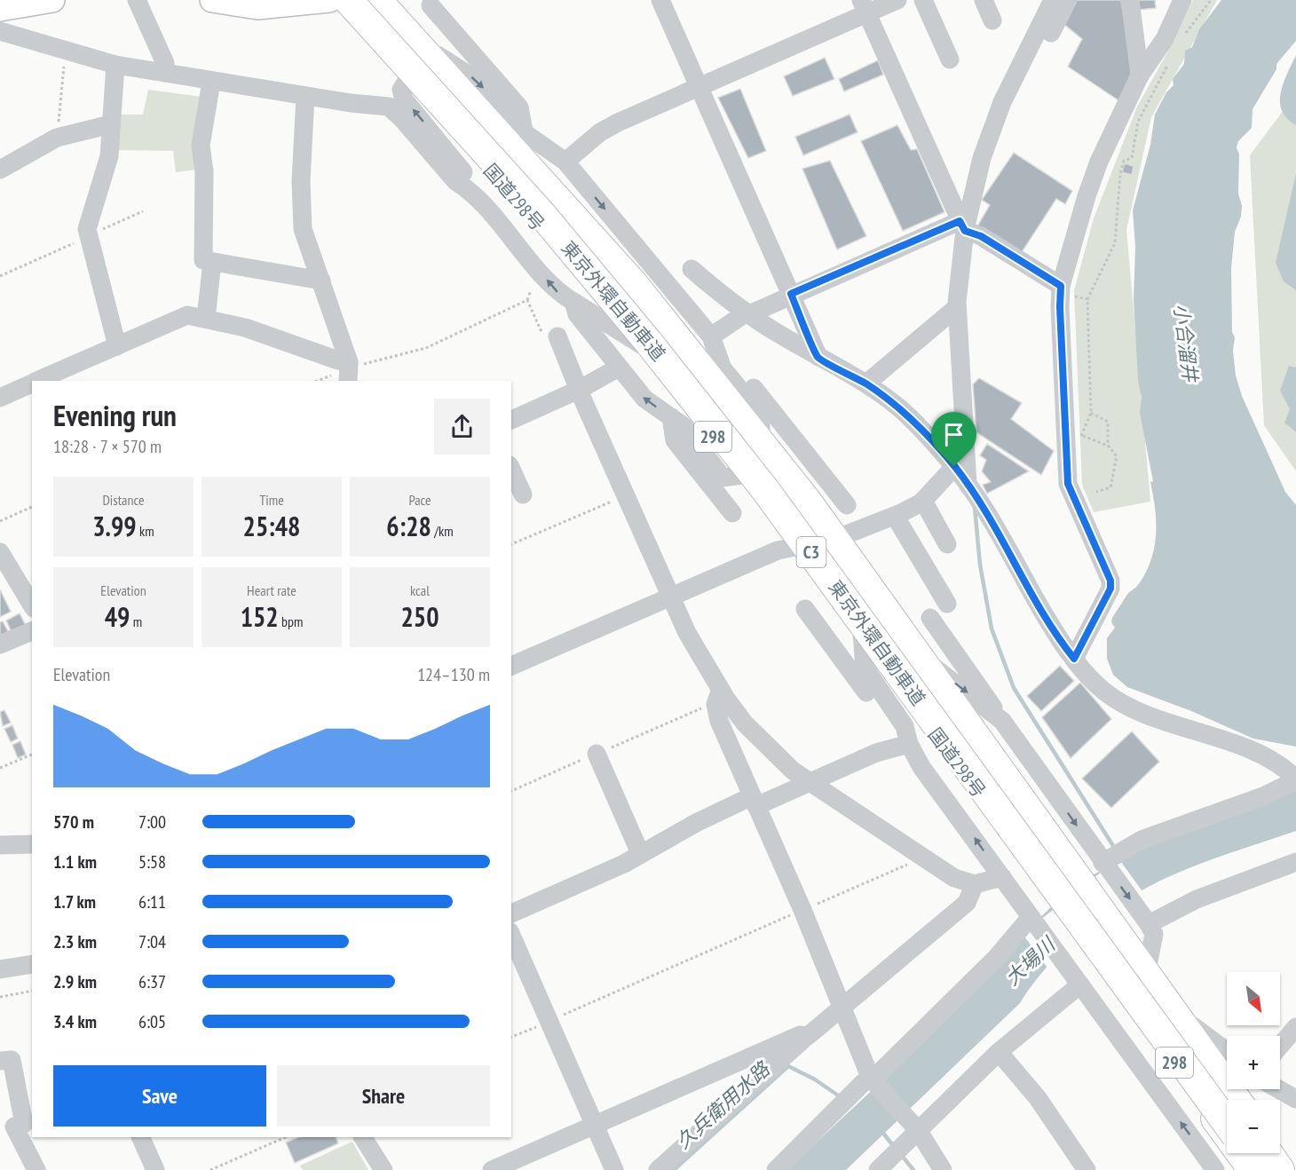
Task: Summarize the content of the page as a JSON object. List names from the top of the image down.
{
  "streets": {
    "highway": [
      "国道298号",
      "東京外環自動車道",
      "298",
      "C3"
    ]
  },
  "water": ["小合溜井", "大場川", "久兵衛用水路"],
  "north": "bottom right",
  "page": {
    "heading": ["Evening run", "18:28 · 7 × 570 m"],
    "stats": [
      ["Distance", "3.99 km"],
      ["Time", "25:48"],
      ["Pace", "6:28 /km"],
      ["Elevation", "49 m"],
      ["Heart rate", "152 bpm"],
      ["kcal", "250"]
    ],
    "chart": ["Elevation", "124–130 m"],
    "list": [
      {
        "name": "570 m",
        "note": "7:00"
      },
      {
        "name": "1.1 km",
        "note": "5:58"
      },
      {
        "name": "1.7 km",
        "note": "6:11"
      },
      {
        "name": "2.3 km",
        "note": "7:04"
      },
      {
        "name": "2.9 km",
        "note": "6:37"
      },
      {
        "name": "3.4 km",
        "note": "6:05"
      }
    ],
    "map_buttons": ["+", "−"],
    "buttons": ["Save", "Share"]
  }
}
